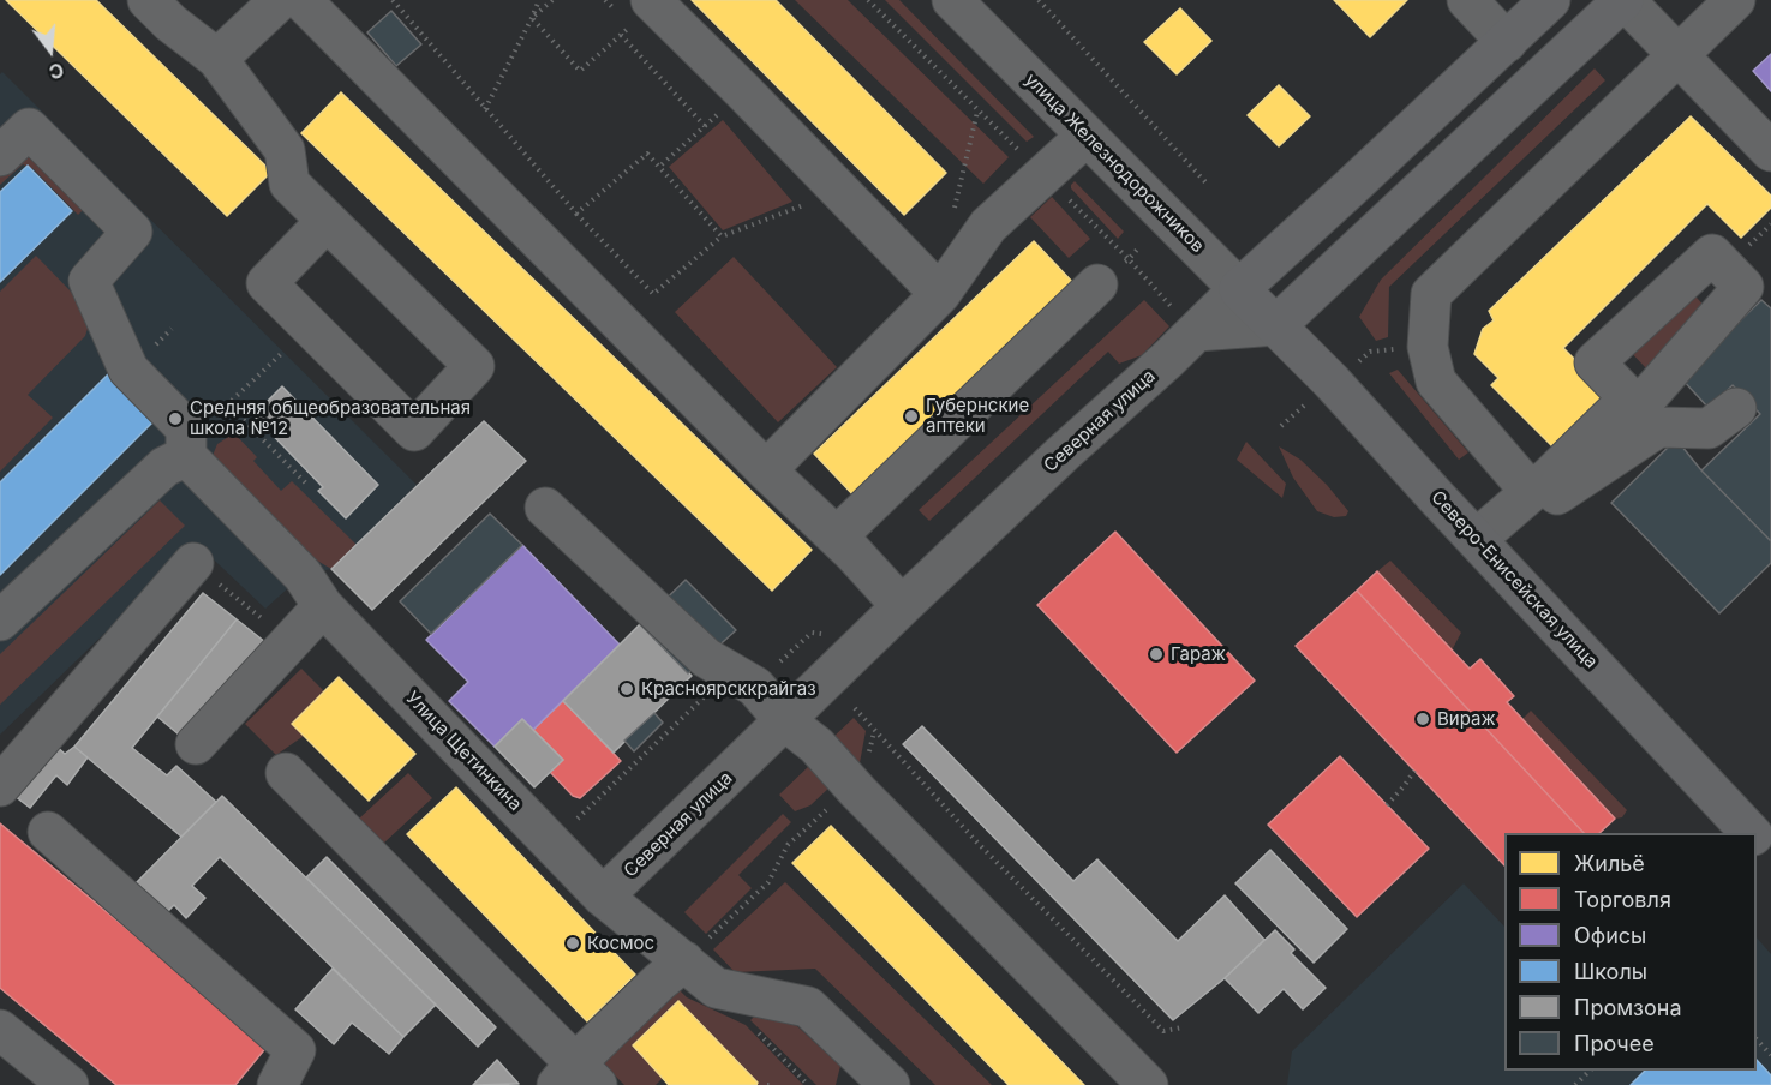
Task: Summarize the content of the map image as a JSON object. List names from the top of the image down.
{
  "streets": {
    "main road": ["улица Железнодорожников", "Северо-Енисейская улица"],
    "street": ["Северная улица", "Улица Щетинкина"]
  },
  "crossings": [
    ["улица Железнодорожников", "Северная улица"],
    ["улица Железнодорожников", "Северо-Енисейская улица"],
    ["Северная улица", "Улица Щетинкина"]
  ],
  "places": [
    "Губернские аптеки",
    "Средняя общеобразовательная школа №12",
    "Гараж",
    "Красноярсккрайгаз",
    "Вираж",
    "Космос"
  ],
  "legend": [
    "Жильё",
    "Торговля",
    "Офисы",
    "Школы",
    "Промзона",
    "Прочее"
  ],
  "north": "bottom"
}
